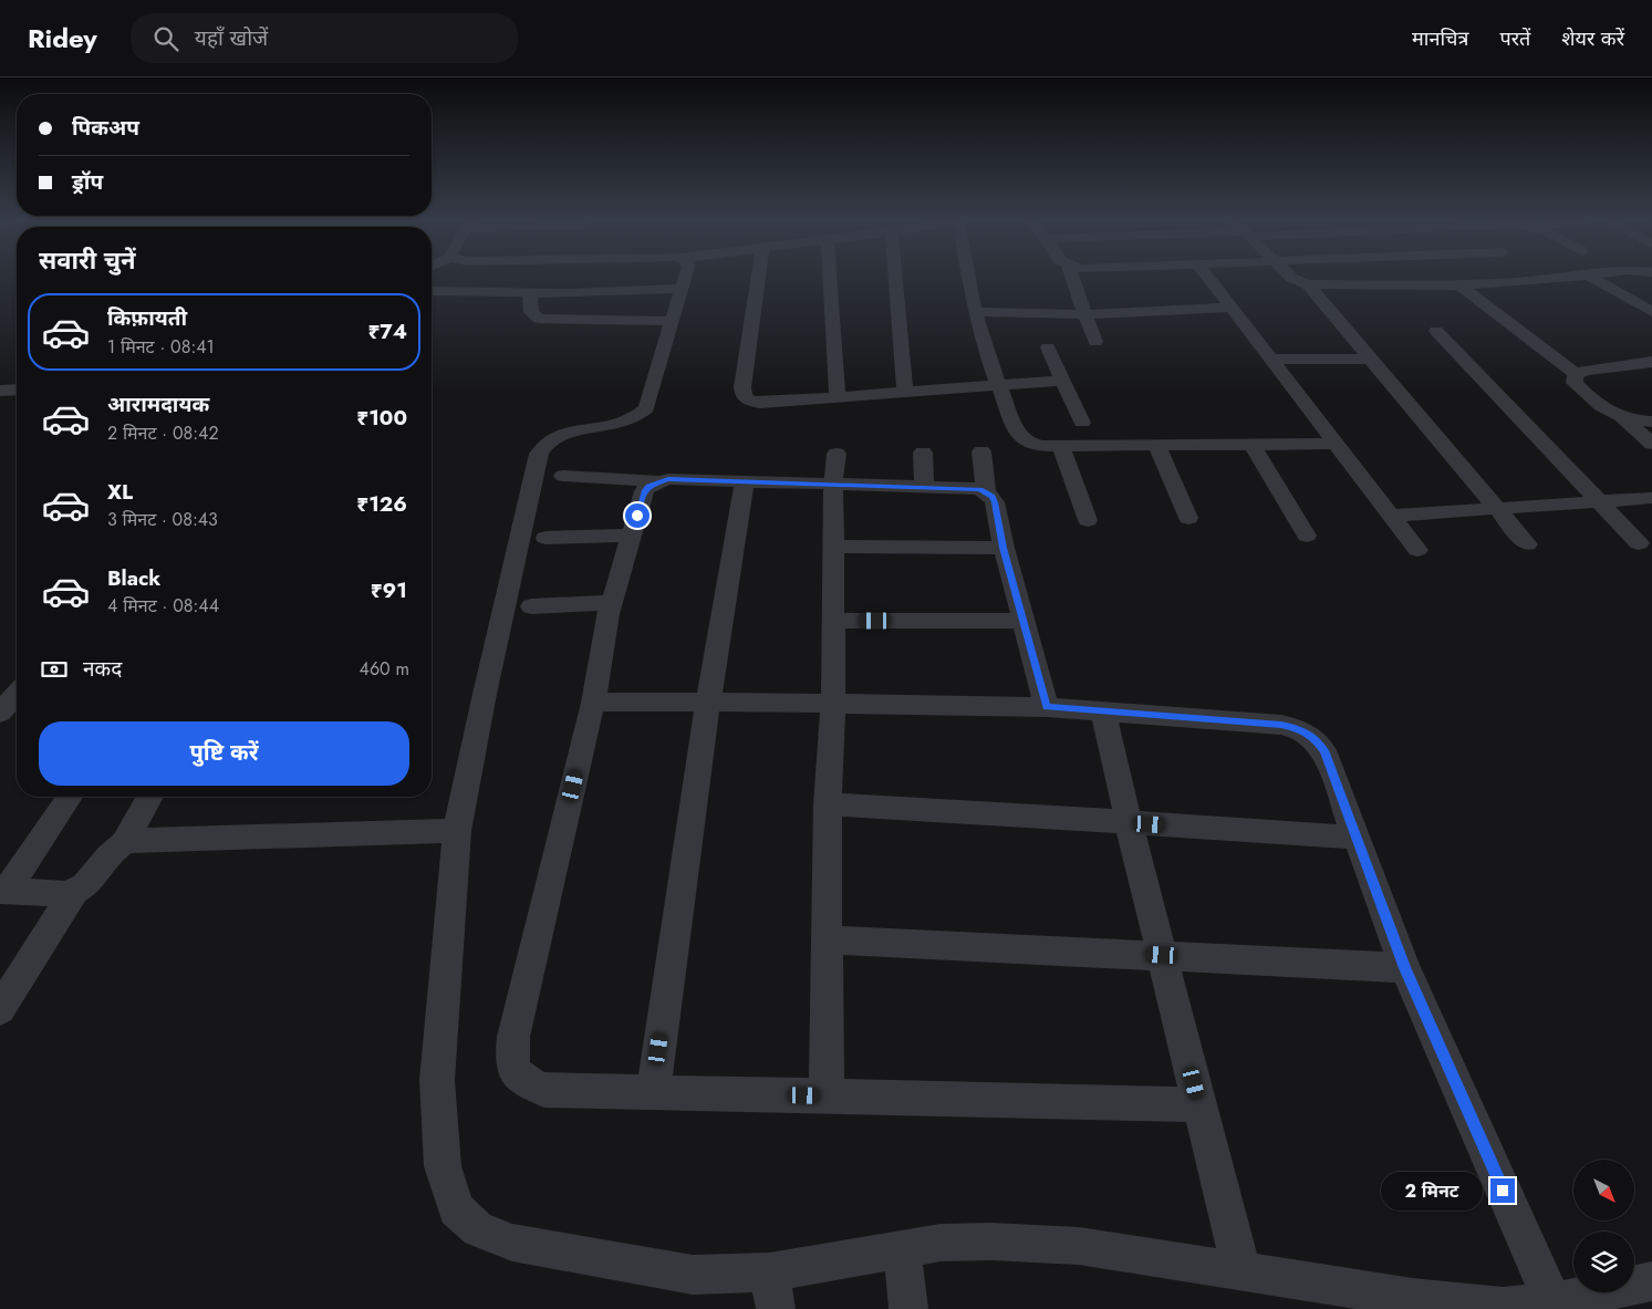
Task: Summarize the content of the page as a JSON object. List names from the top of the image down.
{
  "north": "bottom right",
  "page": {
    "header": "Ridey",
    "search": "यहाँ खोजें",
    "nav": ["मानचित्र", "परतें", "शेयर करें"],
    "banner": ["पिकअप", "ड्रॉप"],
    "heading": "सवारी चुनें",
    "list": [
      {
        "name": "किफ़ायती",
        "note": "1 मिनट · 08:41",
        "value": "₹74"
      },
      {
        "name": "आरामदायक",
        "note": "2 मिनट · 08:42",
        "value": "₹100"
      },
      {
        "name": "XL",
        "note": "3 मिनट · 08:43",
        "value": "₹126"
      },
      {
        "name": "Black",
        "note": "4 मिनट · 08:44",
        "value": "₹91"
      }
    ],
    "pay": ["नकद", "460 m"],
    "buttons": "पुष्टि करें",
    "bubble": "2 मिनट"
  }
}
